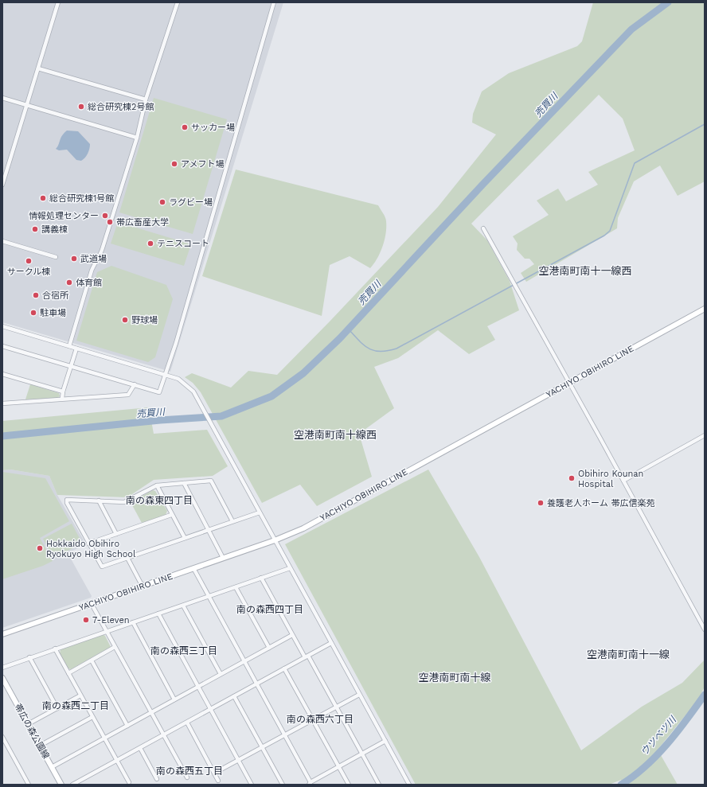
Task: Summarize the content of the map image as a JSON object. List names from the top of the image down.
{
  "streets": {
    "main road": ["YACHIYO OBIHIRO LINE", "帯広の森公園線"]
  },
  "districts": [
    "空港南町南十一線西",
    "空港南町南十線西",
    "南の森東四丁目",
    "南の森西四丁目",
    "南の森西三丁目",
    "空港南町南十一線",
    "空港南町南十線",
    "南の森西二丁目",
    "南の森西六丁目",
    "南の森西五丁目"
  ],
  "water": ["売買川", "ウツベツ川"],
  "places": [
    "総合研究棟2号館",
    "サッカー場",
    "アメフト場",
    "総合研究棟1号館",
    "ラグビー場",
    "情報処理センター",
    "帯広畜産大学",
    "講義棟",
    "テニスコート",
    "武道場",
    "サークル棟",
    "体育館",
    "合宿所",
    "駐車場",
    "野球場",
    "Obihiro Kounan Hospital",
    "養護老人ホーム 帯広信楽苑",
    "Hokkaido Obihiro Ryokuyo High School",
    "7-Eleven"
  ]
}
